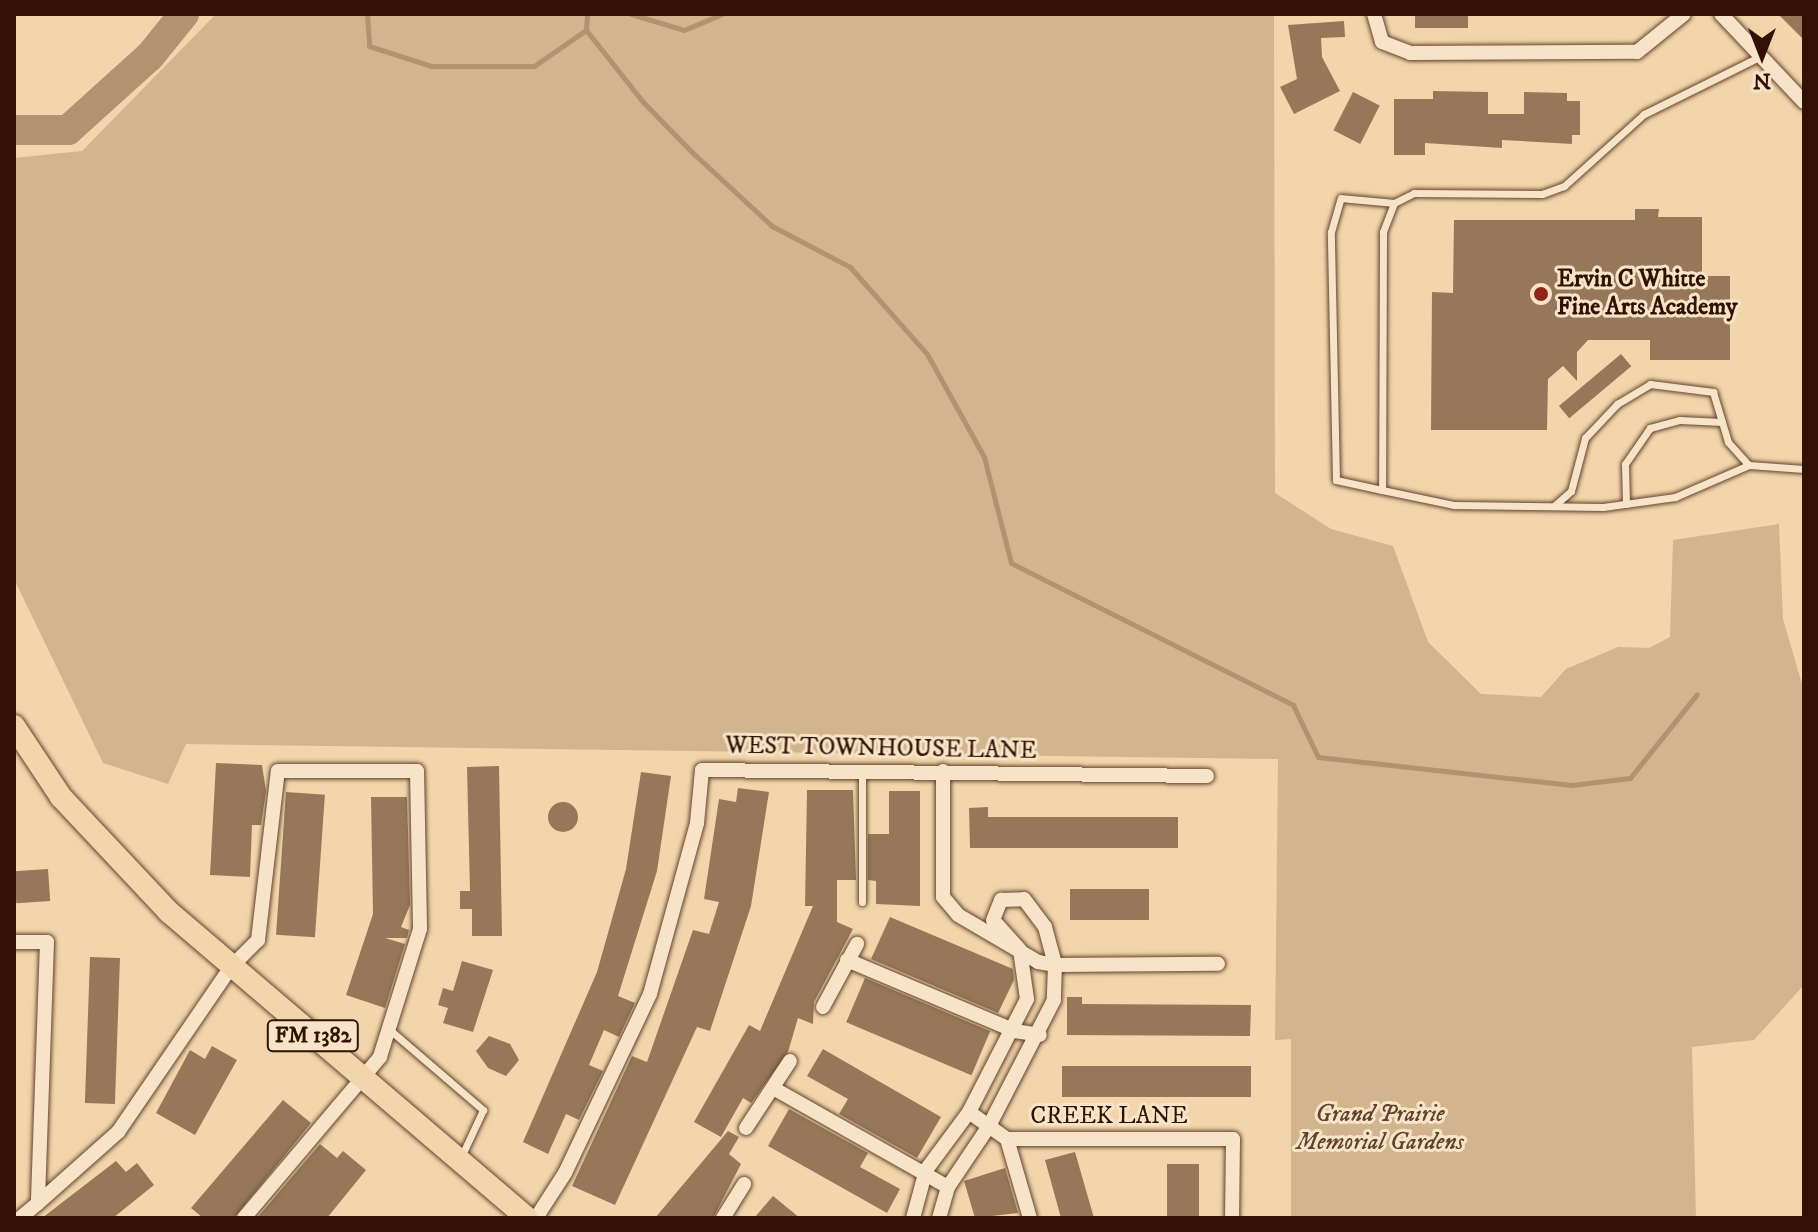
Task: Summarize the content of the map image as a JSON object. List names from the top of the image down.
{
  "streets": {
    "main road": ["FM 1382"],
    "street": ["WEST TOWNHOUSE LANE", "CREEK LANE"]
  },
  "parks": ["Grand Prairie Memorial Gardens"],
  "places": ["Ervin C Whitte Fine Arts Academy"],
  "north": "bottom"
}
